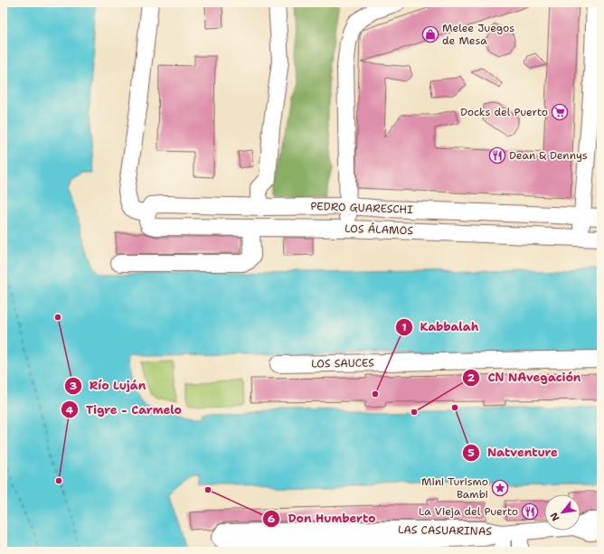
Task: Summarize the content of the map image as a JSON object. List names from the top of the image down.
{
  "streets": {
    "street": [
      "PEDRO GUARESCHI",
      "LOS ÁLAMOS",
      "LOS SAUCES",
      "LAS CASUARINAS"
    ]
  },
  "crossings": [
    ["PEDRO GUARESCHI", "LOS ÁLAMOS"]
  ],
  "places": {
    "shop": ["Melee Juegos de Mesa"],
    "supermarket": ["Docks del Puerto"],
    "restaurant": ["Dean & Dennys", "La Vieja del Puerto"],
    "other": [
      "Río Luján",
      "Kabbalah",
      "Natventure",
      "CN NAvegación",
      "Tigre - Carmelo",
      "Don Humberto"
    ],
    "place": ["Mini Turismo Bambi"]
  },
  "north": "bottom left"
}
